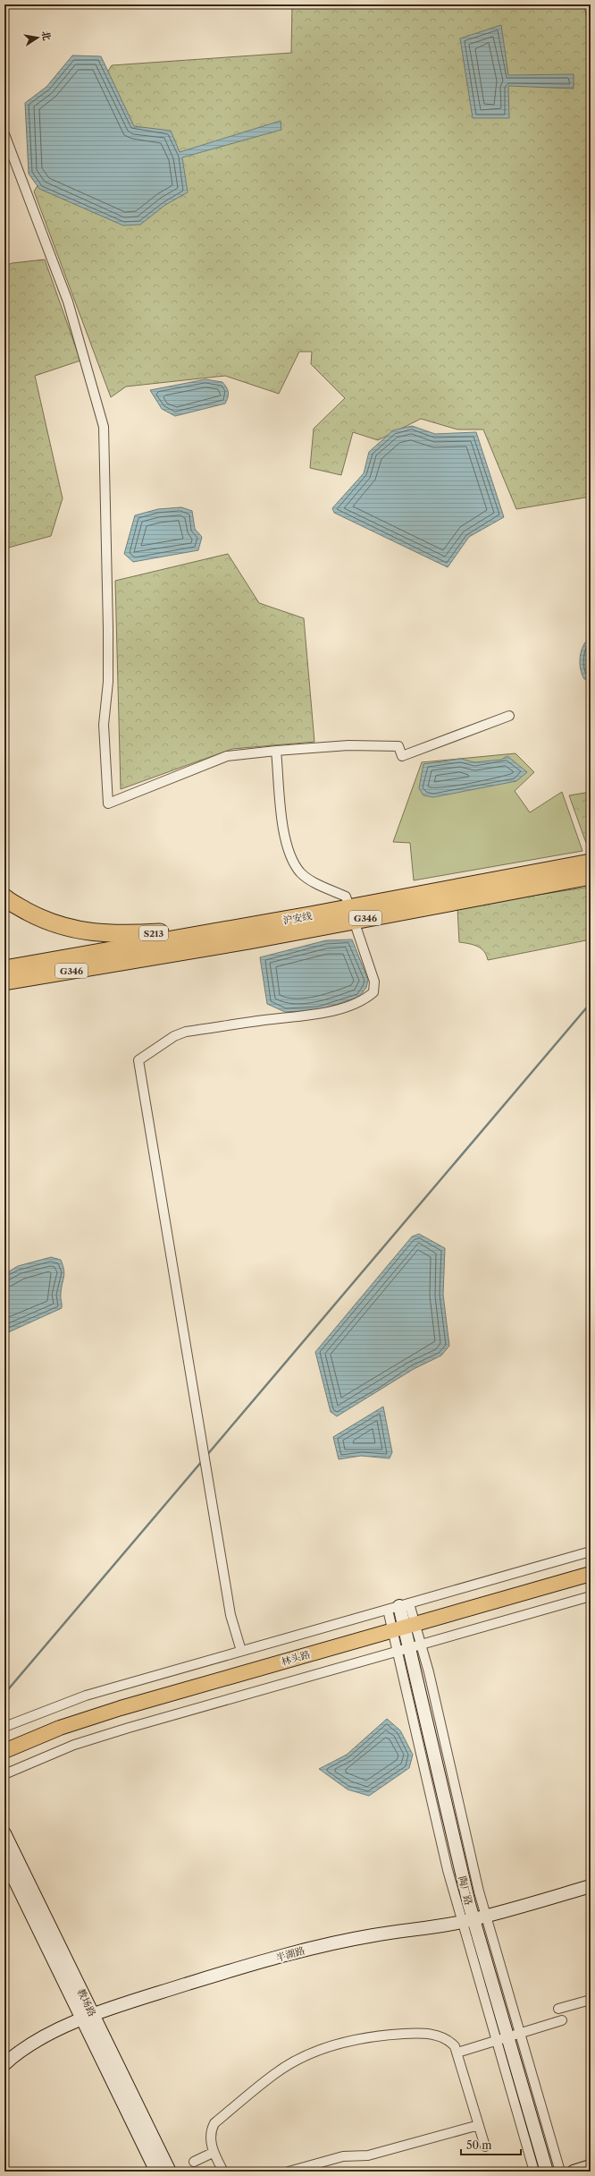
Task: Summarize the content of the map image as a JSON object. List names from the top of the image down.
{
  "streets": {
    "highway": ["沪安线", "G346", "S213"],
    "main road": [
      "林头路",
      "陶厂路",
      "半湖路",
      "教场路"
    ]
  },
  "crossings": [
    ["沪安线", "S213"],
    ["林头路", "陶厂路"],
    ["陶厂路", "半湖路"],
    ["半湖路", "教场路"]
  ],
  "scale_bar": "50 m",
  "north": "right"
}
